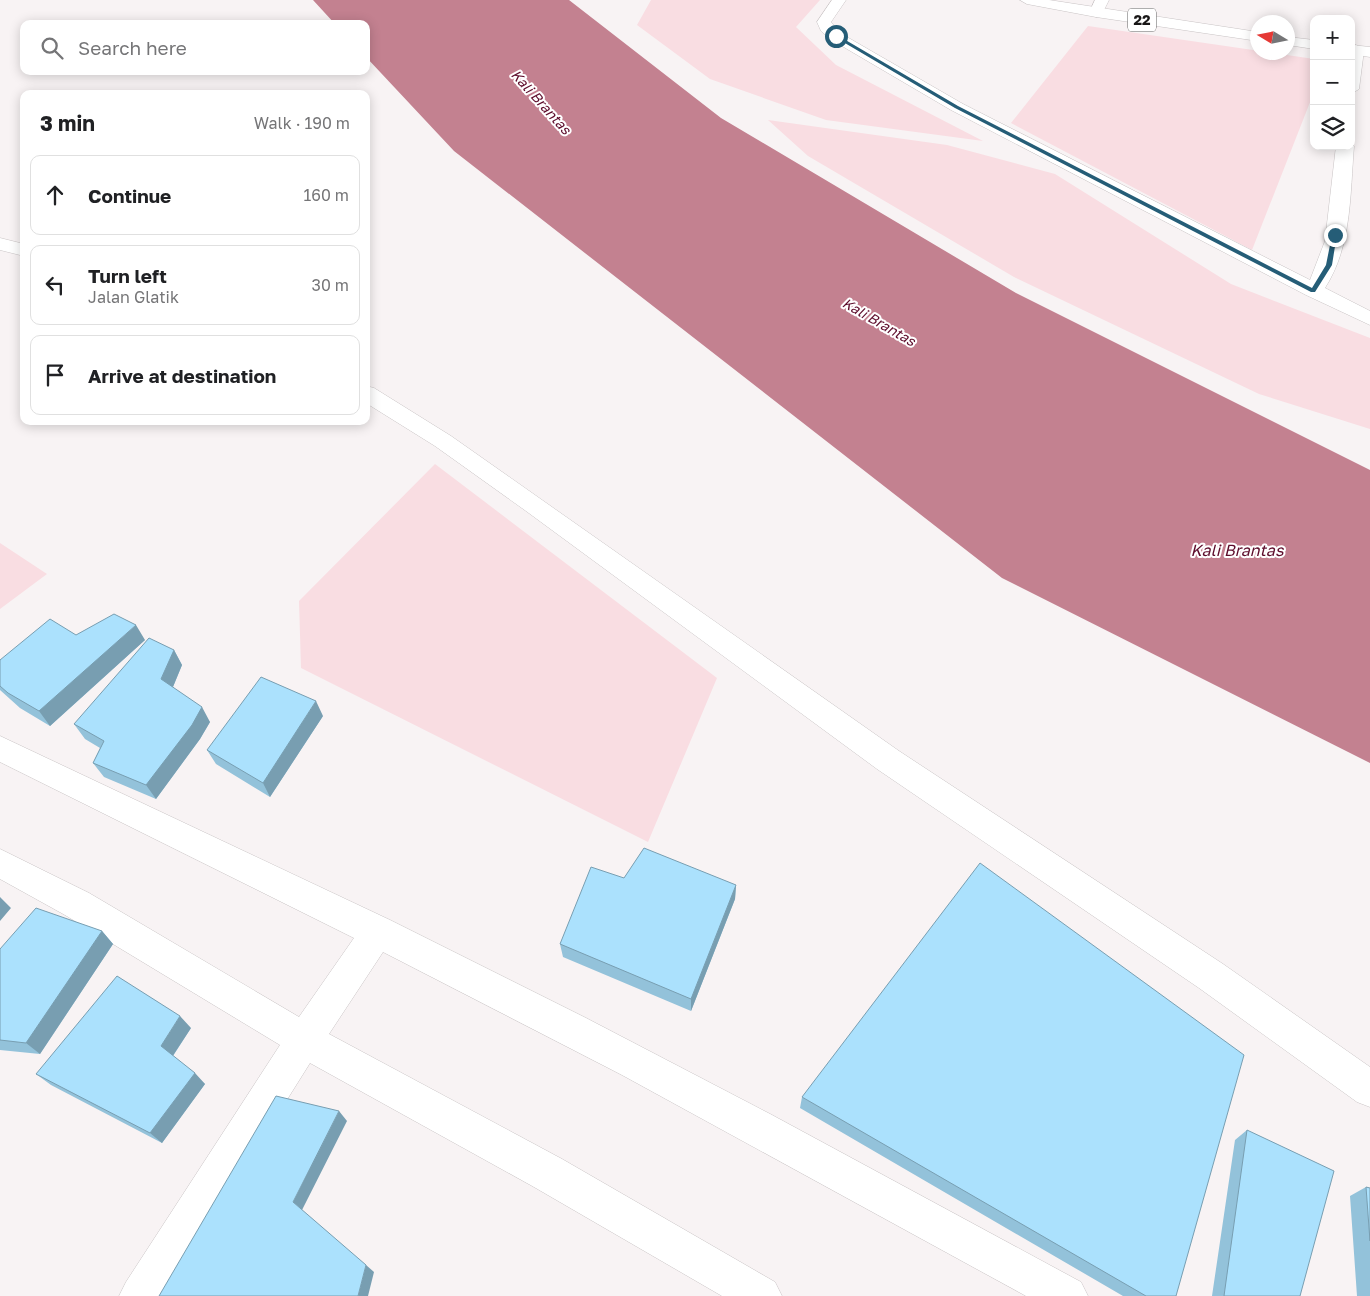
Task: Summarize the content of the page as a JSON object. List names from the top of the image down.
{
  "streets": {
    "main road": ["22"]
  },
  "water": ["Kali Brantas"],
  "north": "left",
  "page": {
    "map_buttons": ["+", "−"],
    "search": "Search here",
    "heading": ["3 min", "Walk · 190 m"],
    "list": [
      ["Continue", "160 m"],
      ["Turn left", "Jalan Glatik", "30 m"],
      "Arrive at destination"
    ]
  }
}
